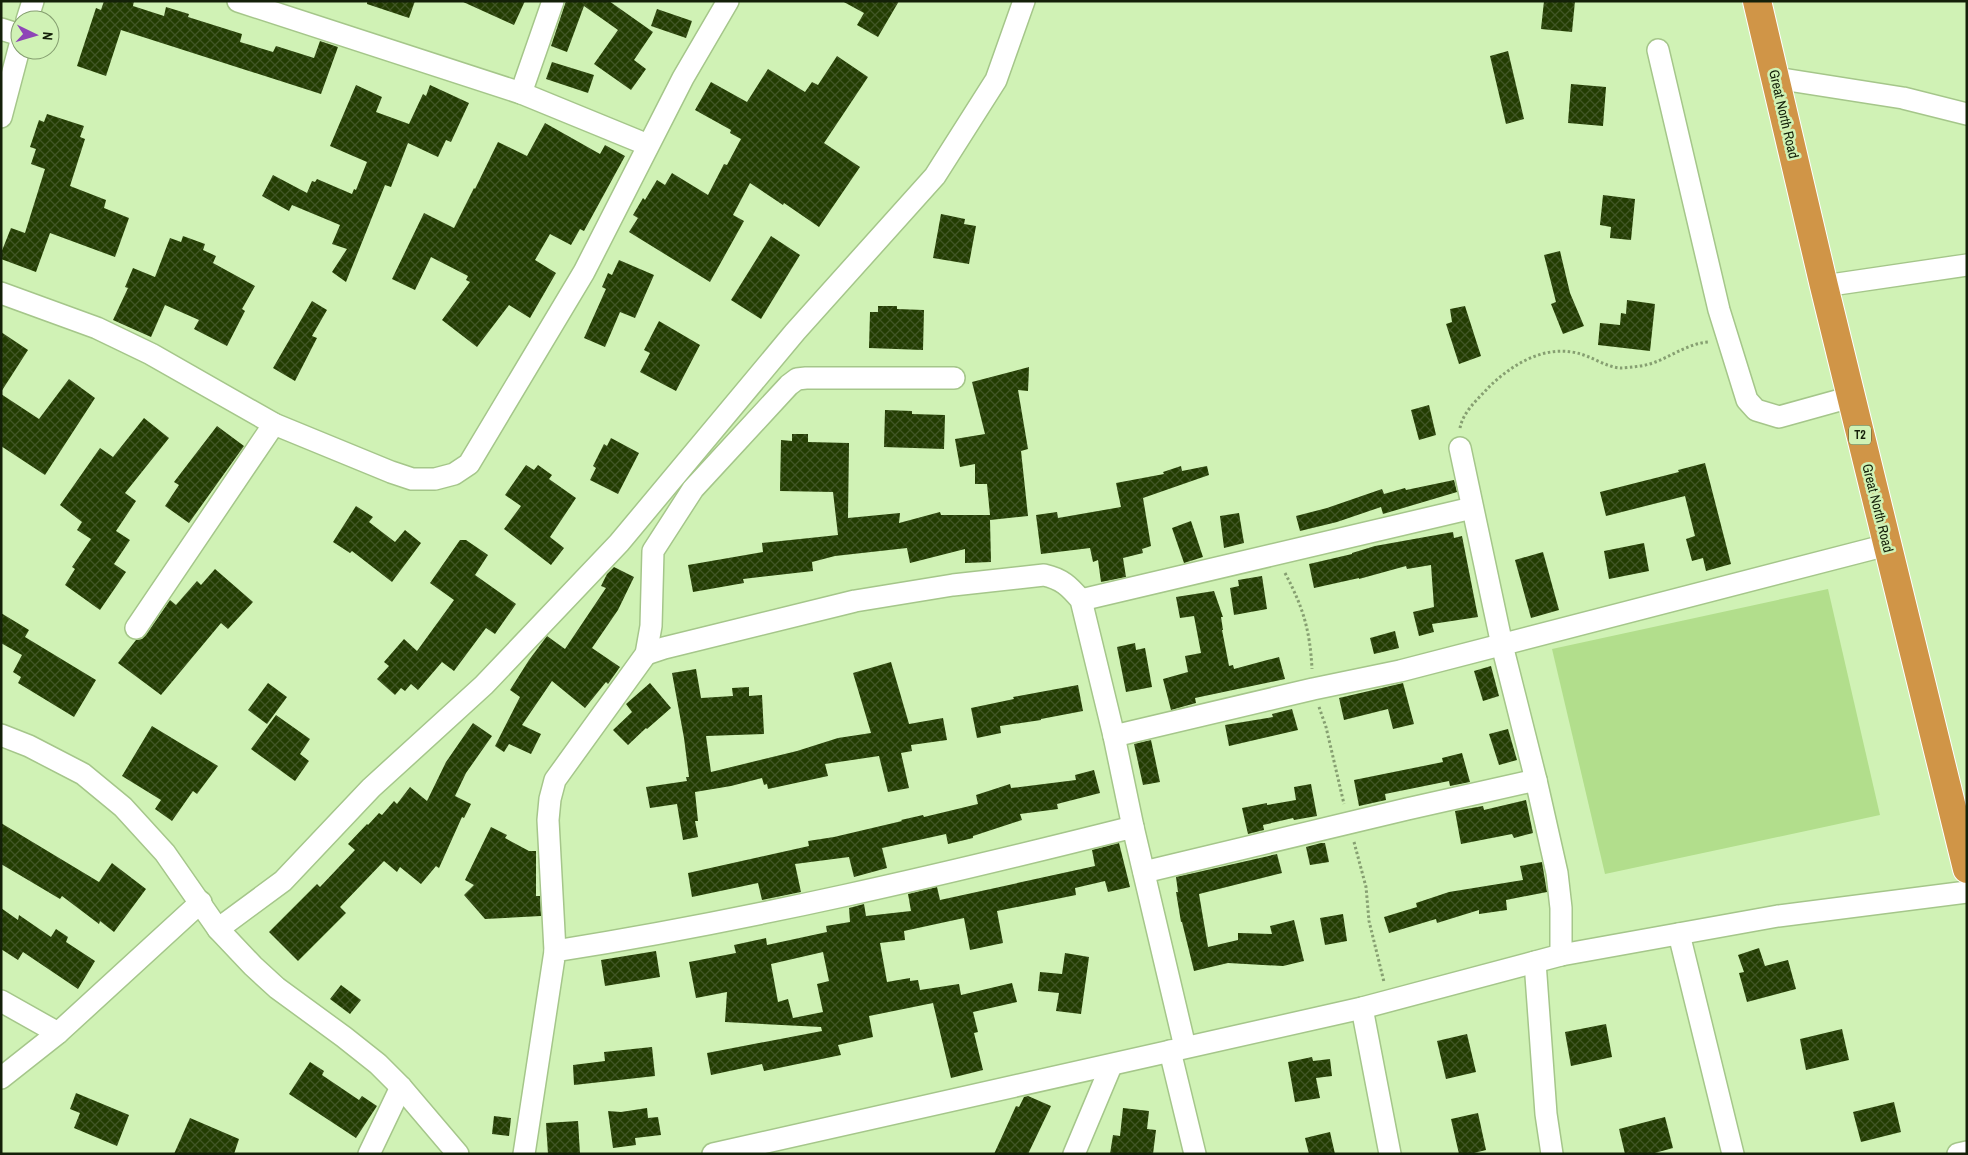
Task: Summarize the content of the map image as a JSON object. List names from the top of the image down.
{
  "streets": {
    "highway": ["Great North Road", "T2"]
  },
  "north": "right"
}
